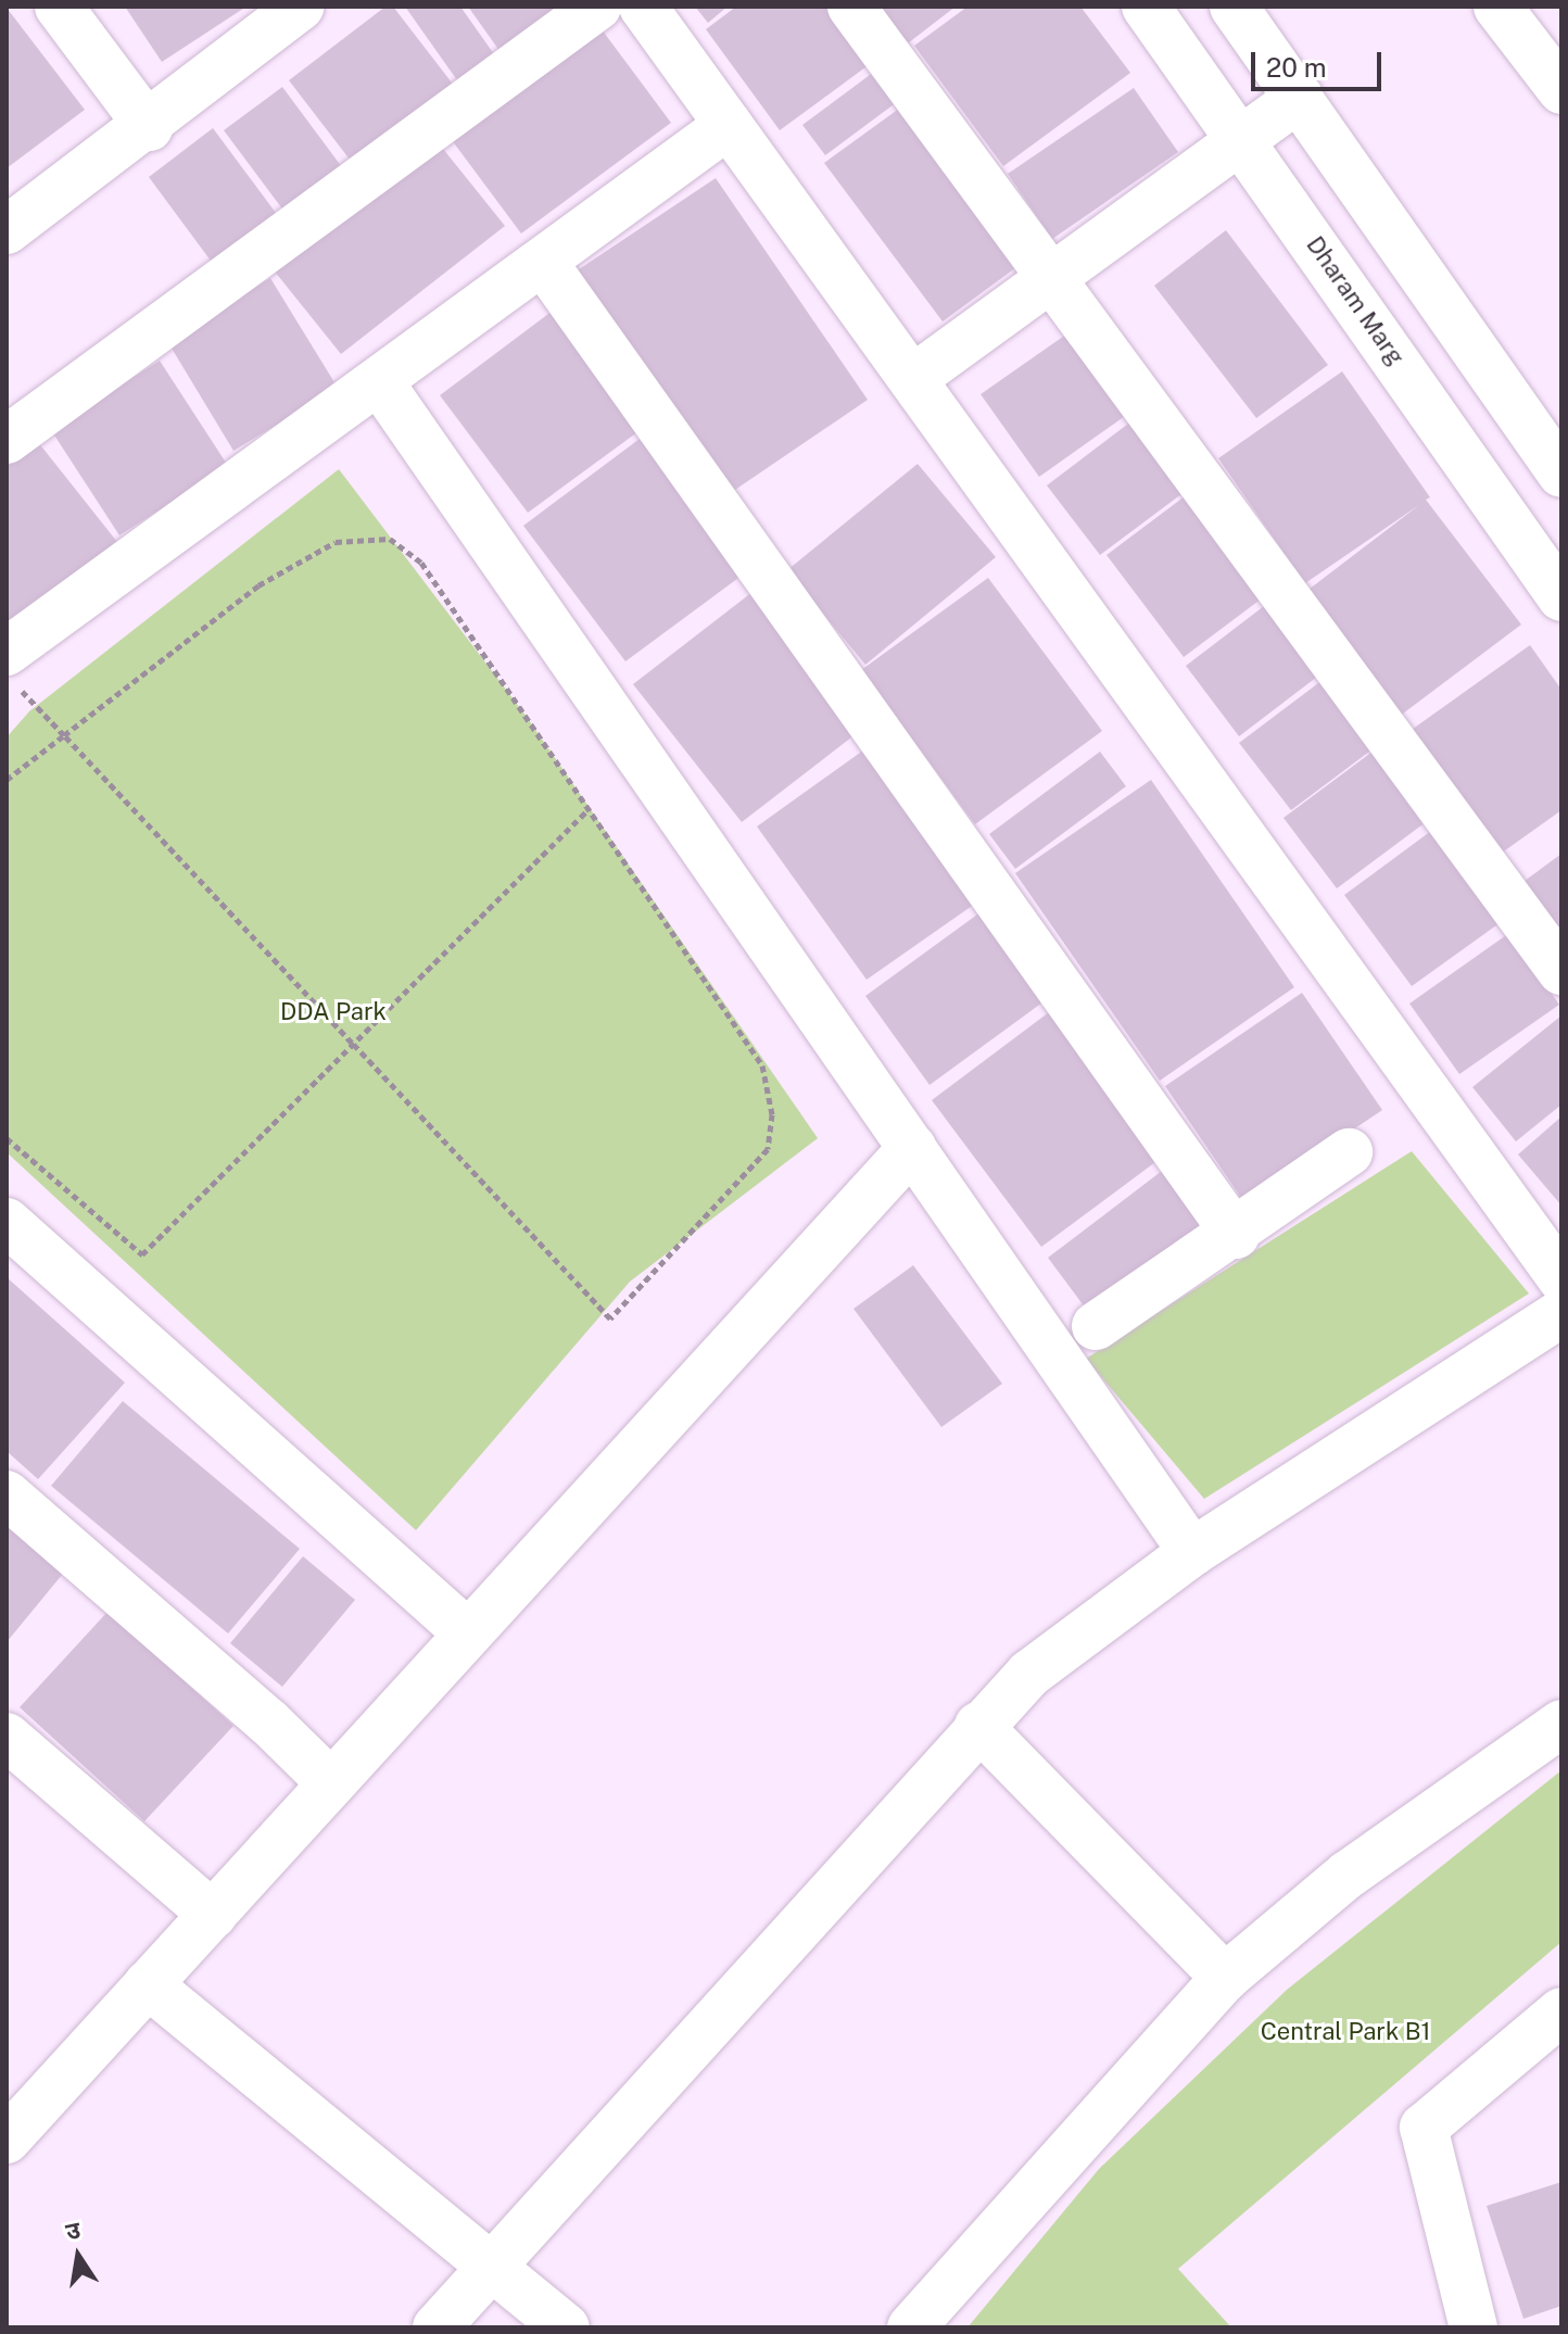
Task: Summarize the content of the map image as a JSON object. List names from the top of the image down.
{
  "streets": {
    "street": ["Dharam Marg"]
  },
  "parks": ["DDA Park", "Central Park B1"],
  "scale_bar": "20 m",
  "north": "top"
}
